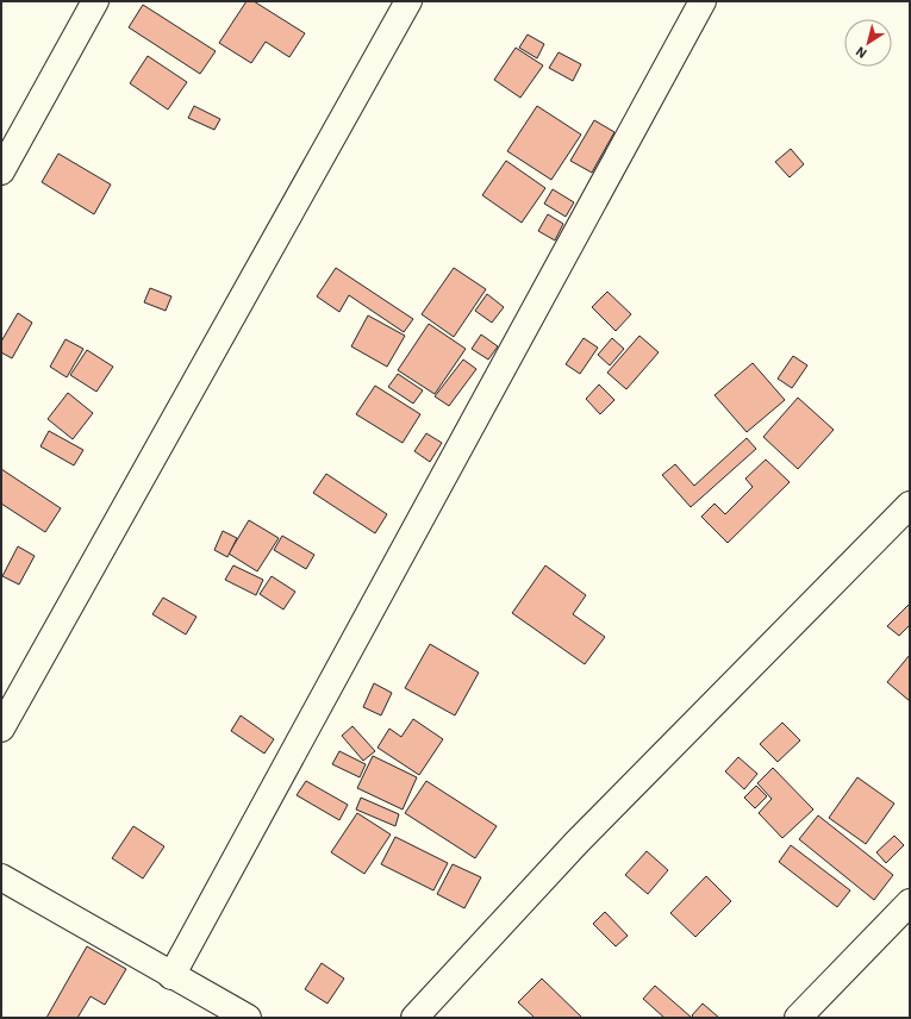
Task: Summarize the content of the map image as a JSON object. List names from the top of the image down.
{
  "north": "bottom left"
}
